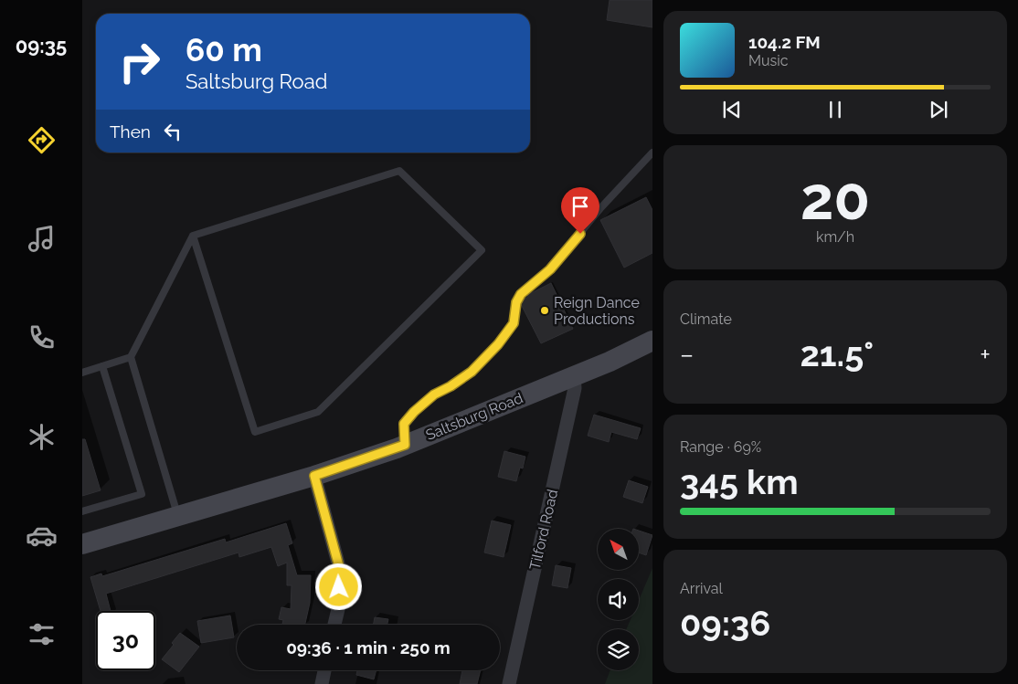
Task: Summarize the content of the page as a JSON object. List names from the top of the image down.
{
  "streets": {
    "main road": ["Saltsburg Road"],
    "street": ["Tilford Road"]
  },
  "crossings": [
    ["Saltsburg Road", "Tilford Road"]
  ],
  "places": ["Reign Dance Productions"],
  "north": "top left",
  "page": {
    "tabs": "09:35",
    "turn": ["60 m", "Saltsburg Road"],
    "song": ["104.2 FM", "Music"],
    "then": "Then",
    "tile": [
      ["20", "km/h"],
      "Climate",
      ["Range · 69%", "345 km"],
      ["Arrival", "09:36"]
    ],
    "heat": ["−", "21.5°", "+"],
    "limit": "30",
    "trip": "09:36 · 1 min · 250 m"
  }
}
